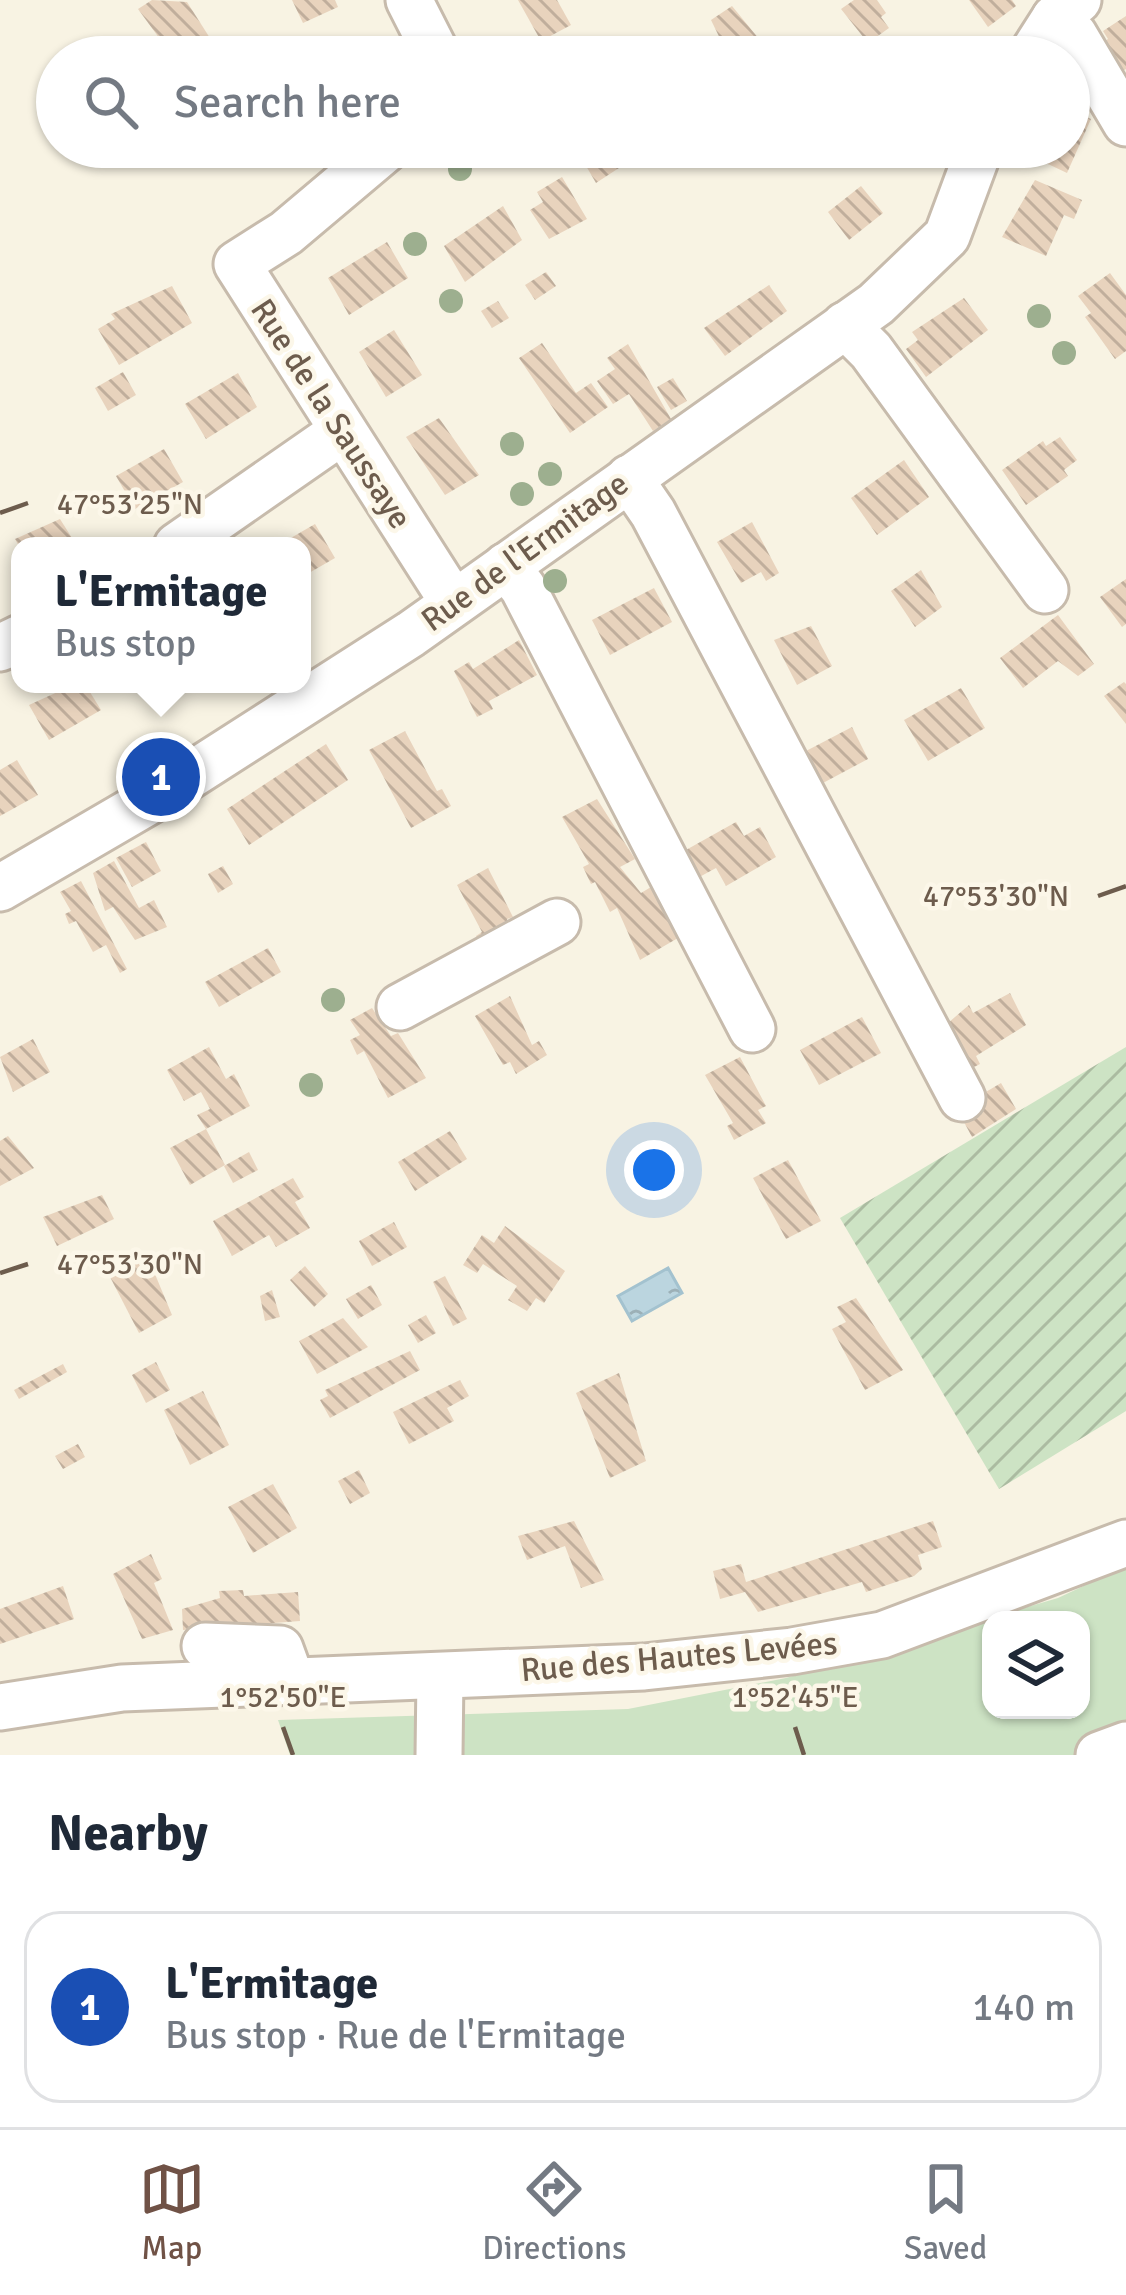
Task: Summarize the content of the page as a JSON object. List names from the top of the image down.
{
  "streets": {
    "street": ["Rue de la Saussaye", "Rue de l'Ermitage", "Rue des Hautes Levées"]
  },
  "crossings": [
    ["Rue de la Saussaye", "Rue de l'Ermitage"]
  ],
  "page": {
    "search": "Search here",
    "popup": ["L'Ermitage", "Bus stop"],
    "pins": "1",
    "heading": "Nearby",
    "list": [
      {
        "mark": "1",
        "name": "L'Ermitage",
        "note": "Bus stop · Rue de l'Ermitage",
        "value": "140 m"
      }
    ],
    "nav": ["Map", "Directions", "Saved"]
  },
  "coordinates": [
    "47°53'25\"N",
    "47°53'30\"N",
    "1°52'50\"E",
    "1°52'45\"E"
  ]
}
